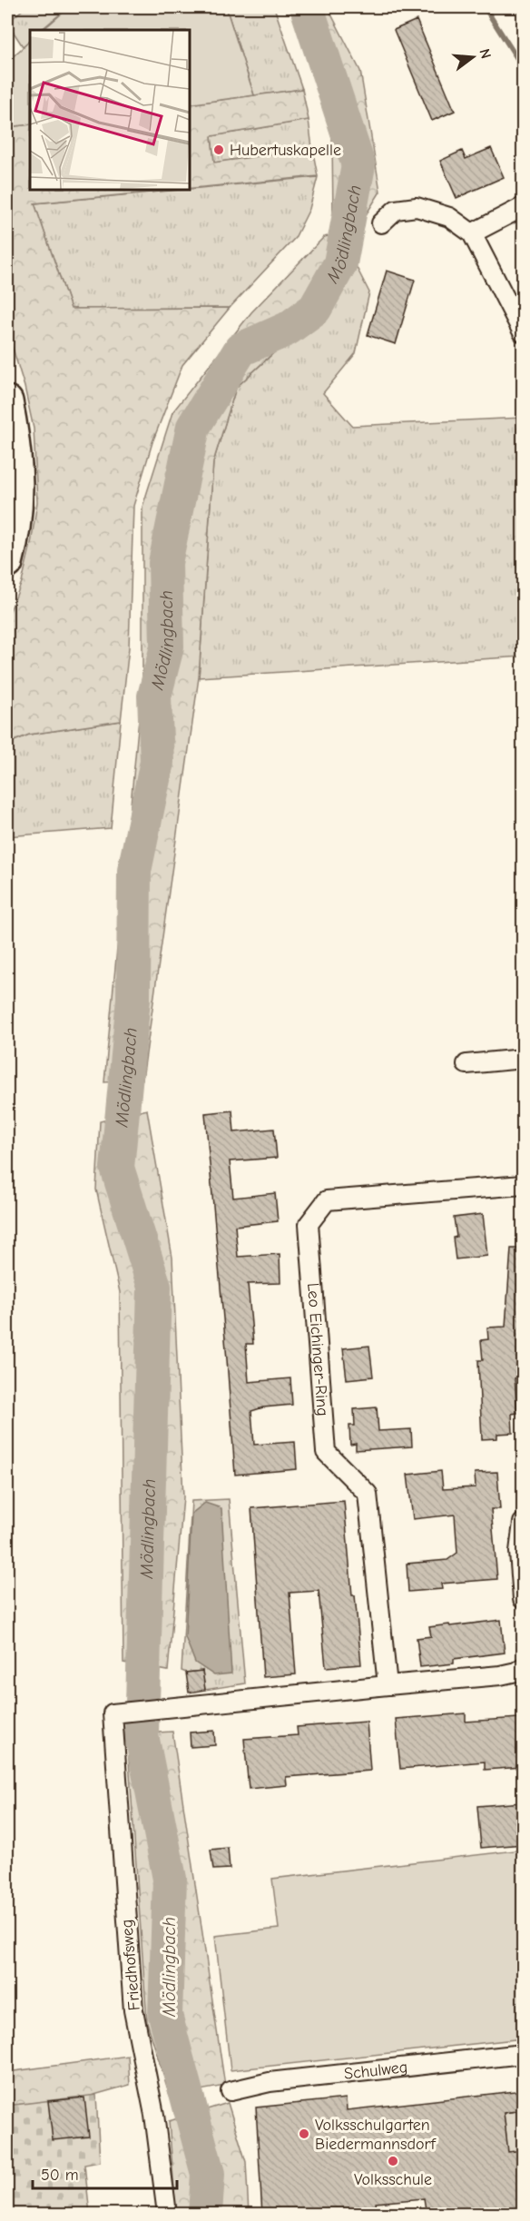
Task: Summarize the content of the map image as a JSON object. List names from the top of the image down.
{
  "streets": {
    "street": ["Leo Eichinger-Ring", "Friedhofsweg", "Schulweg"]
  },
  "crossings": [
    ["Leo Eichinger-Ring", "Friedhofsweg"]
  ],
  "water": ["Mödlingbach"],
  "places": ["Hubertuskapelle", "Volksschulgarten Biedermannsdorf", "Volksschule"],
  "scale_bar": "50 m",
  "north": "right"
}
